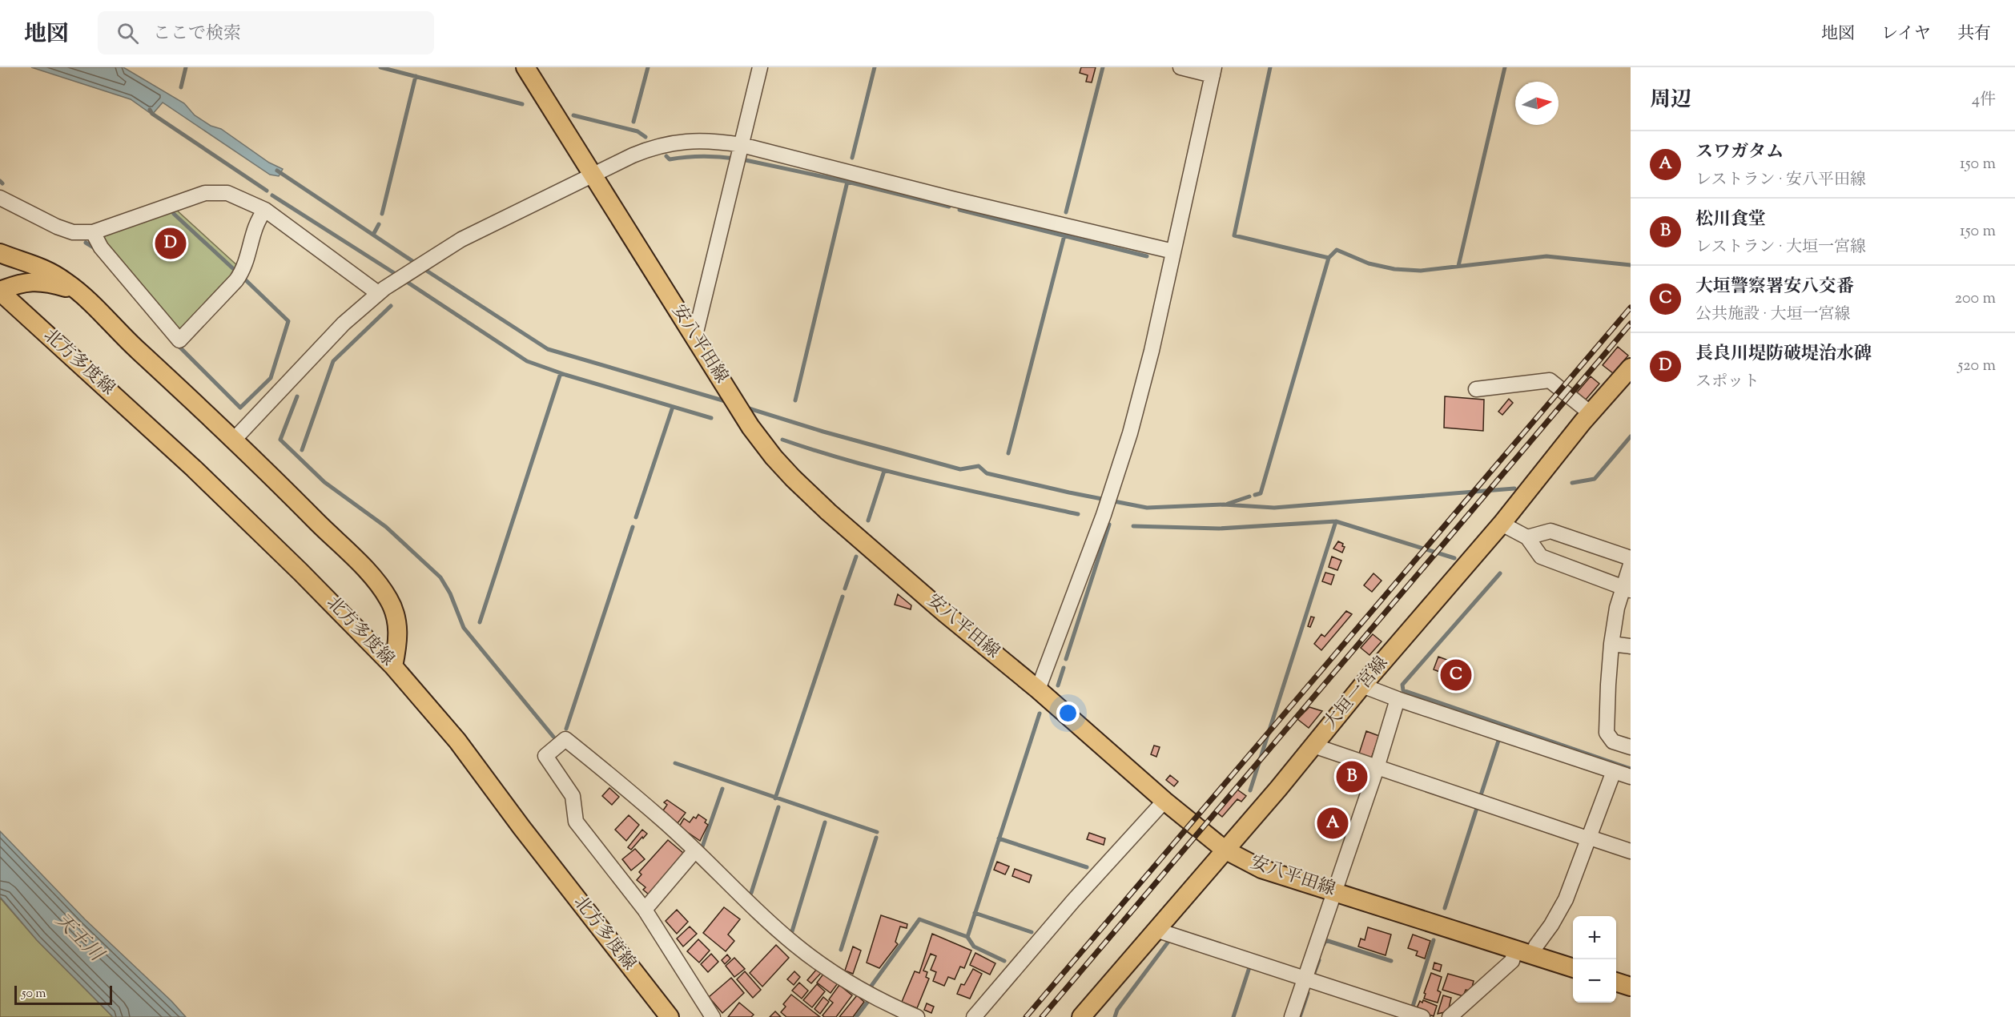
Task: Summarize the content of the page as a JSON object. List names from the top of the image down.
{
  "streets": {
    "main road": ["安八平田線", "北方多度線", "大垣一宮線"]
  },
  "crossings": [
    ["安八平田線", "大垣一宮線"]
  ],
  "water": ["天王川"],
  "scale_bar": "50 m",
  "north": "right",
  "page": {
    "header": "地図",
    "search": "ここで検索",
    "nav": ["地図", "レイヤ", "共有"],
    "heading": ["周辺", "4件"],
    "list": [
      {
        "mark": "A",
        "name": "スワガタム",
        "note": "レストラン · 安八平田線",
        "value": "150 m"
      },
      {
        "mark": "B",
        "name": "松川食堂",
        "note": "レストラン · 大垣一宮線",
        "value": "150 m"
      },
      {
        "mark": "C",
        "name": "大垣警察署安八交番",
        "note": "公共施設 · 大垣一宮線",
        "value": "200 m"
      },
      {
        "mark": "D",
        "name": "長良川堤防破堤治水碑",
        "note": "スポット",
        "value": "520 m"
      }
    ],
    "pins": [
      "D",
      "C",
      "B",
      "A"
    ],
    "map_buttons": ["+", "−"],
    "scale": "50 m"
  }
}
